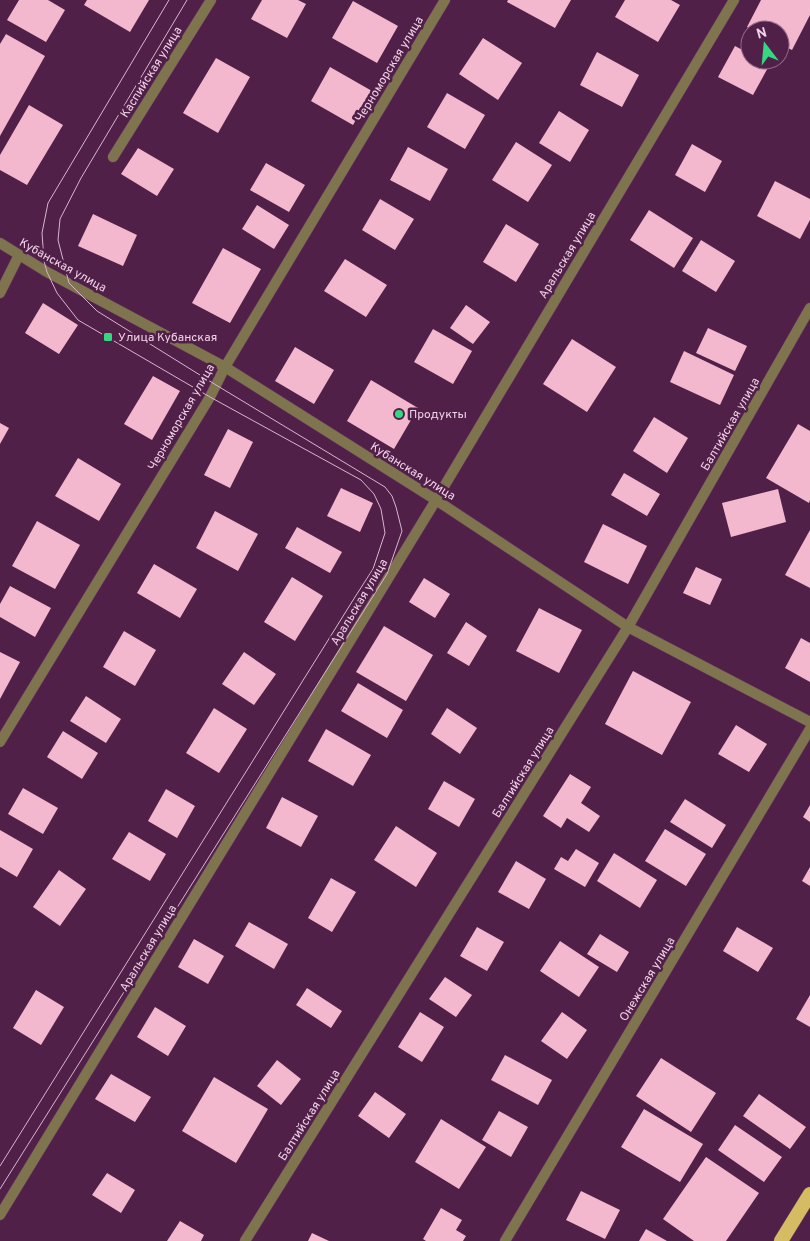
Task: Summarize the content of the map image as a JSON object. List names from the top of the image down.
{
  "streets": {
    "street": [
      "Черноморская улица",
      "Каспийская улица",
      "Аральская улица",
      "Кубанская улица",
      "Балтийская улица",
      "Онежская улица"
    ]
  },
  "crossings": [
    ["Черноморская улица", "Кубанская улица"],
    ["Аральская улица", "Кубанская улица"],
    ["Кубанская улица", "Балтийская улица"]
  ],
  "places": {
    "transit": ["Улица Кубанская"],
    "other": ["Продукты"]
  },
  "north": "top"
}
